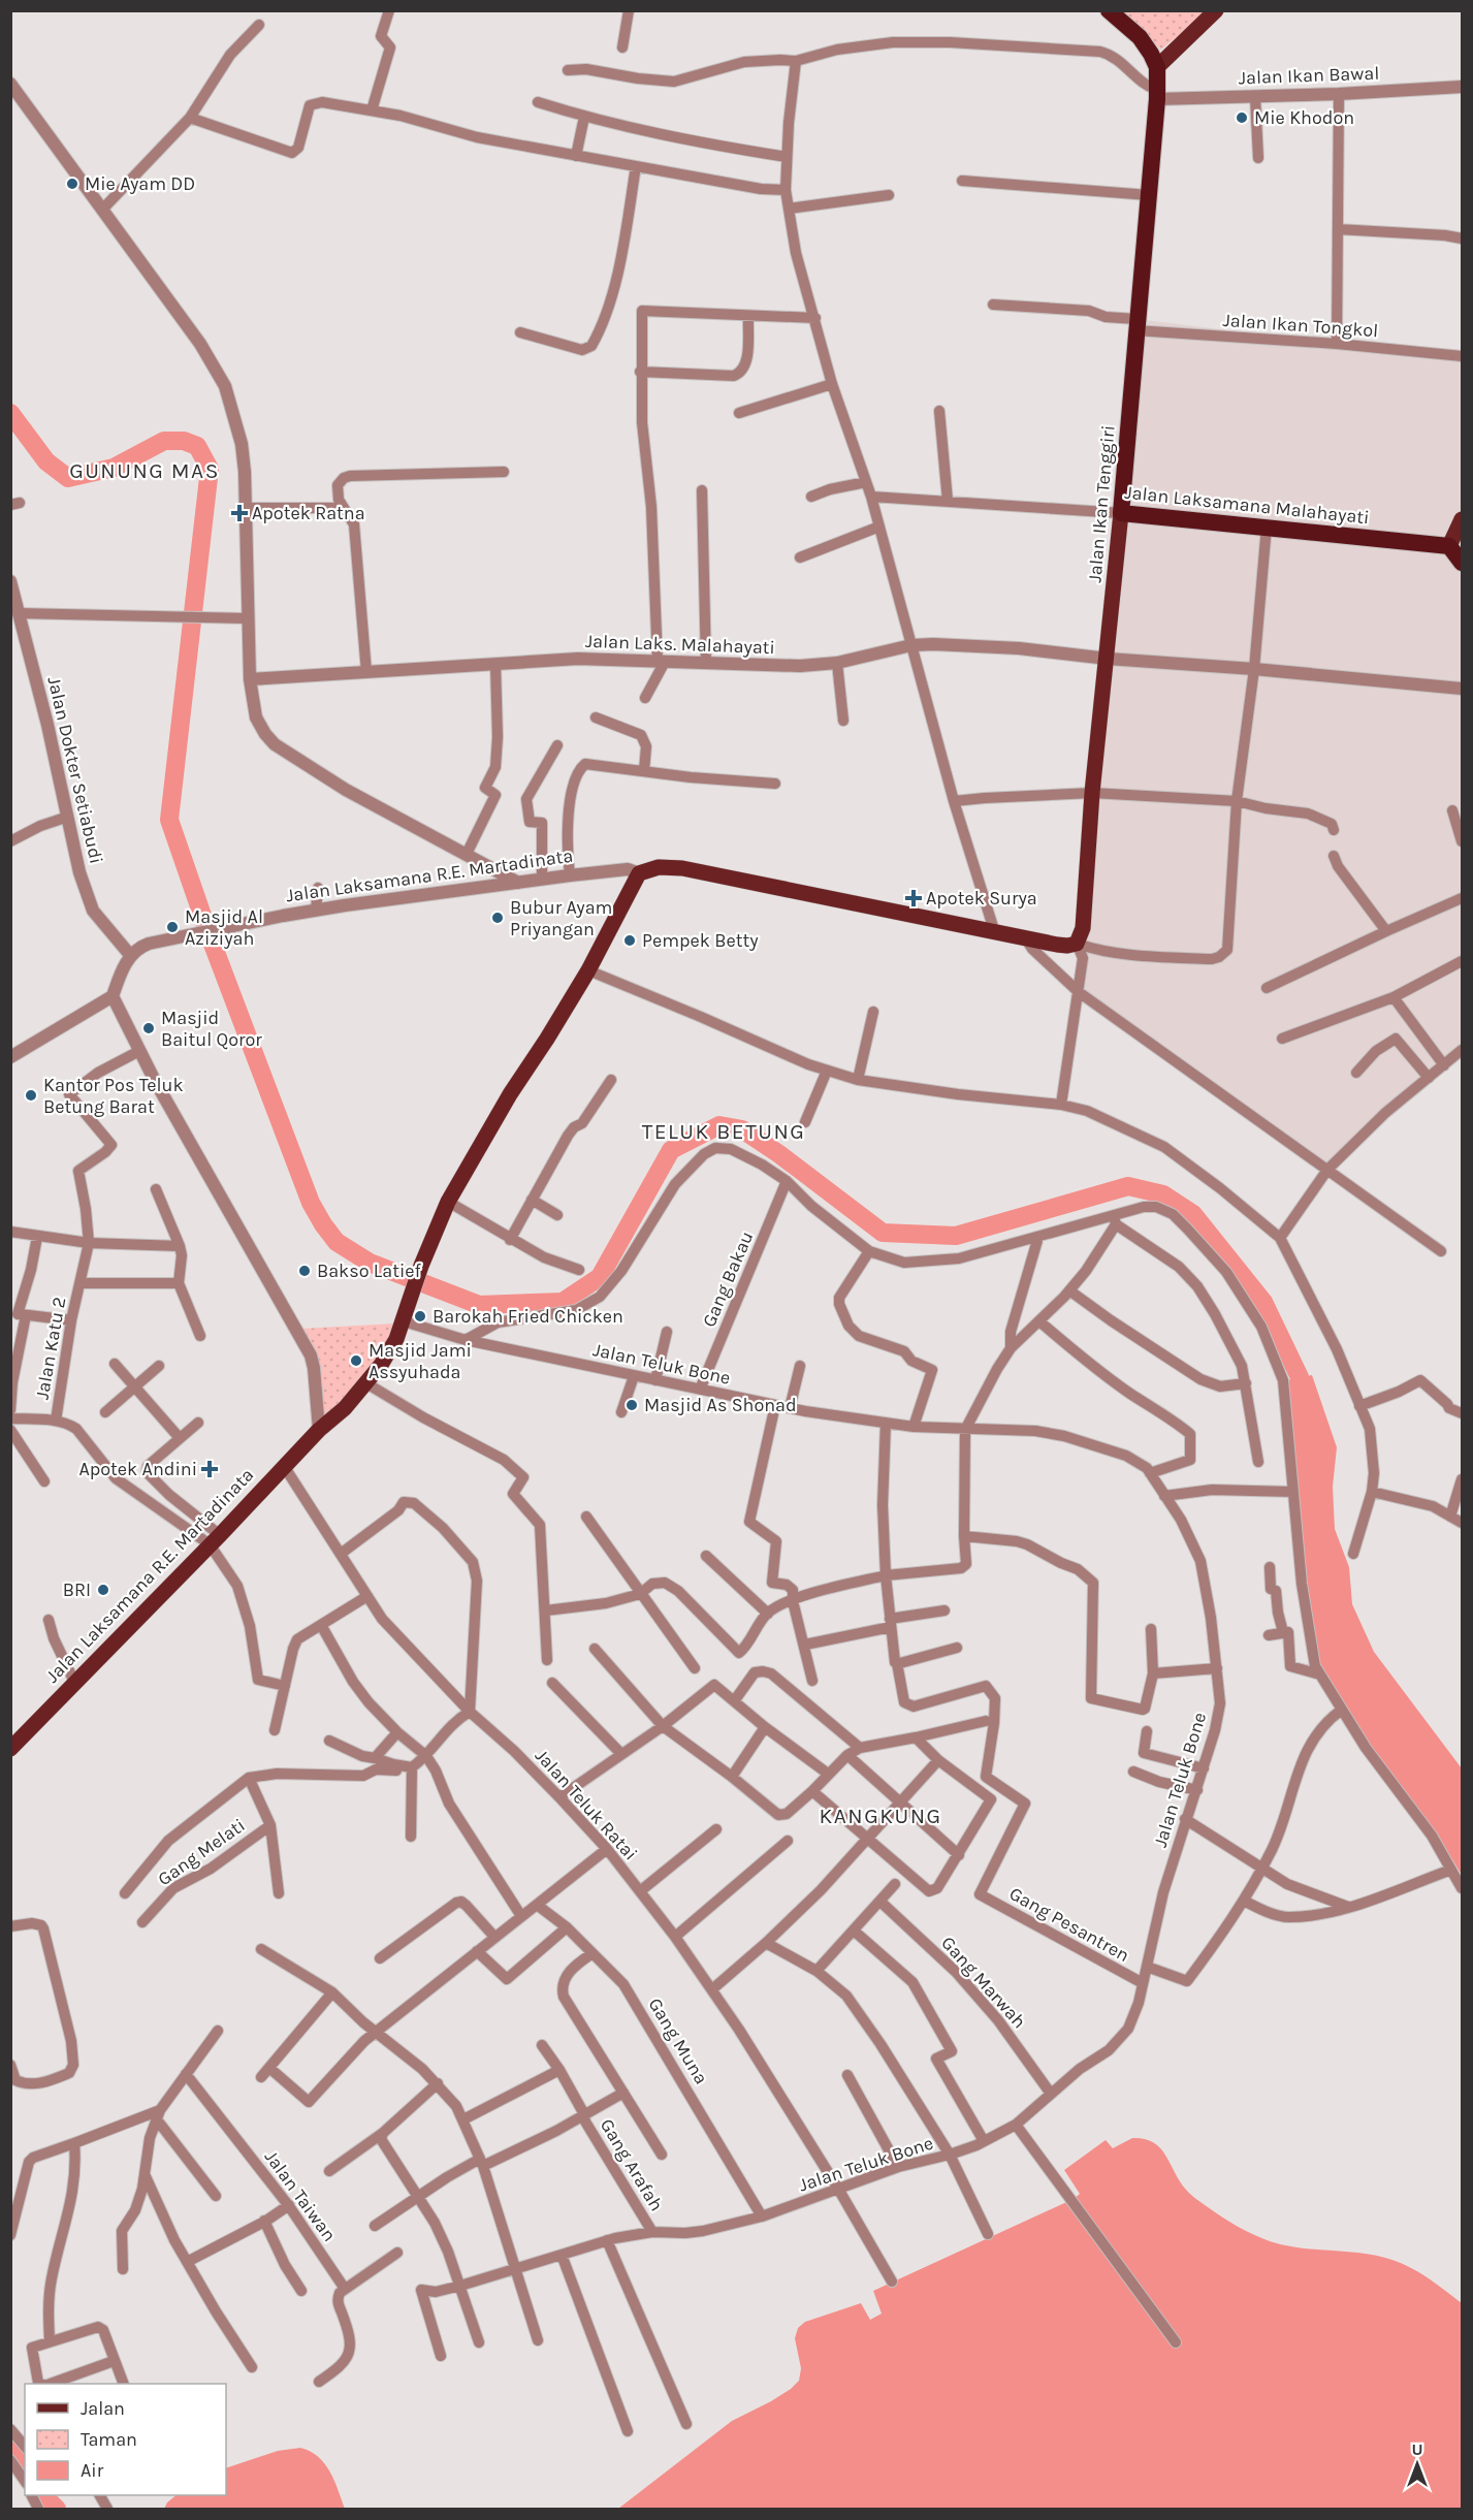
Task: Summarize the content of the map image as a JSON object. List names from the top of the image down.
{
  "streets": {
    "highway": ["Jalan Ikan Tenggiri", "Jalan Laksamana Malahayati"],
    "main road": ["Jalan Laksamana R.E. Martadinata"],
    "street": [
      "Jalan Ikan Bawal",
      "Jalan Ikan Tongkol",
      "Jalan Laks. Malahayati",
      "Jalan Dokter Setiabudi",
      "Gang Bakau",
      "Jalan Katu 2",
      "Jalan Teluk Bone",
      "Jalan Teluk Ratai",
      "Gang Melati",
      "Gang Pesantren",
      "Gang Marwah",
      "Gang Muna",
      "Gang Arafah",
      "Jalan Taiwan"
    ]
  },
  "crossings": [
    ["Jalan Ikan Bawal", "Jalan Ikan Tenggiri"],
    ["Jalan Ikan Tongkol", "Jalan Ikan Tenggiri"],
    ["Jalan Ikan Tenggiri", "Jalan Laksamana Malahayati"],
    ["Jalan Ikan Tenggiri", "Jalan Laks. Malahayati"],
    ["Jalan Ikan Tenggiri", "Jalan Laksamana R.E. Martadinata"],
    ["Jalan Dokter Setiabudi", "Jalan Laksamana R.E. Martadinata"],
    ["Jalan Laksamana R.E. Martadinata", "Jalan Katu 2"],
    ["Jalan Laksamana R.E. Martadinata", "Jalan Teluk Bone"],
    ["Jalan Laksamana R.E. Martadinata", "Jalan Teluk Ratai"],
    ["Gang Bakau", "Jalan Teluk Bone"],
    ["Jalan Teluk Bone", "Jalan Teluk Ratai"],
    ["Jalan Teluk Bone", "Gang Pesantren"],
    ["Jalan Teluk Bone", "Gang Marwah"],
    ["Jalan Teluk Bone", "Gang Muna"],
    ["Jalan Teluk Bone", "Gang Arafah"]
  ],
  "districts": ["GUNUNG MAS", "TELUK BETUNG", "KANGKUNG"],
  "places": {
    "other": [
      "Mie Khodon",
      "Mie Ayam DD",
      "Bubur Ayam Priyangan",
      "Masjid Al Aziziyah",
      "Pempek Betty",
      "Masjid Baitul Qoror",
      "Kantor Pos Teluk Betung Barat",
      "Bakso Latief",
      "Barokah Fried Chicken",
      "Masjid Jami Assyuhada",
      "Masjid As Shonad",
      "BRI"
    ],
    "health": ["Apotek Ratna", "Apotek Surya", "Apotek Andini"]
  },
  "legend": ["Jalan", "Taman", "Air"],
  "north": "top"
}
